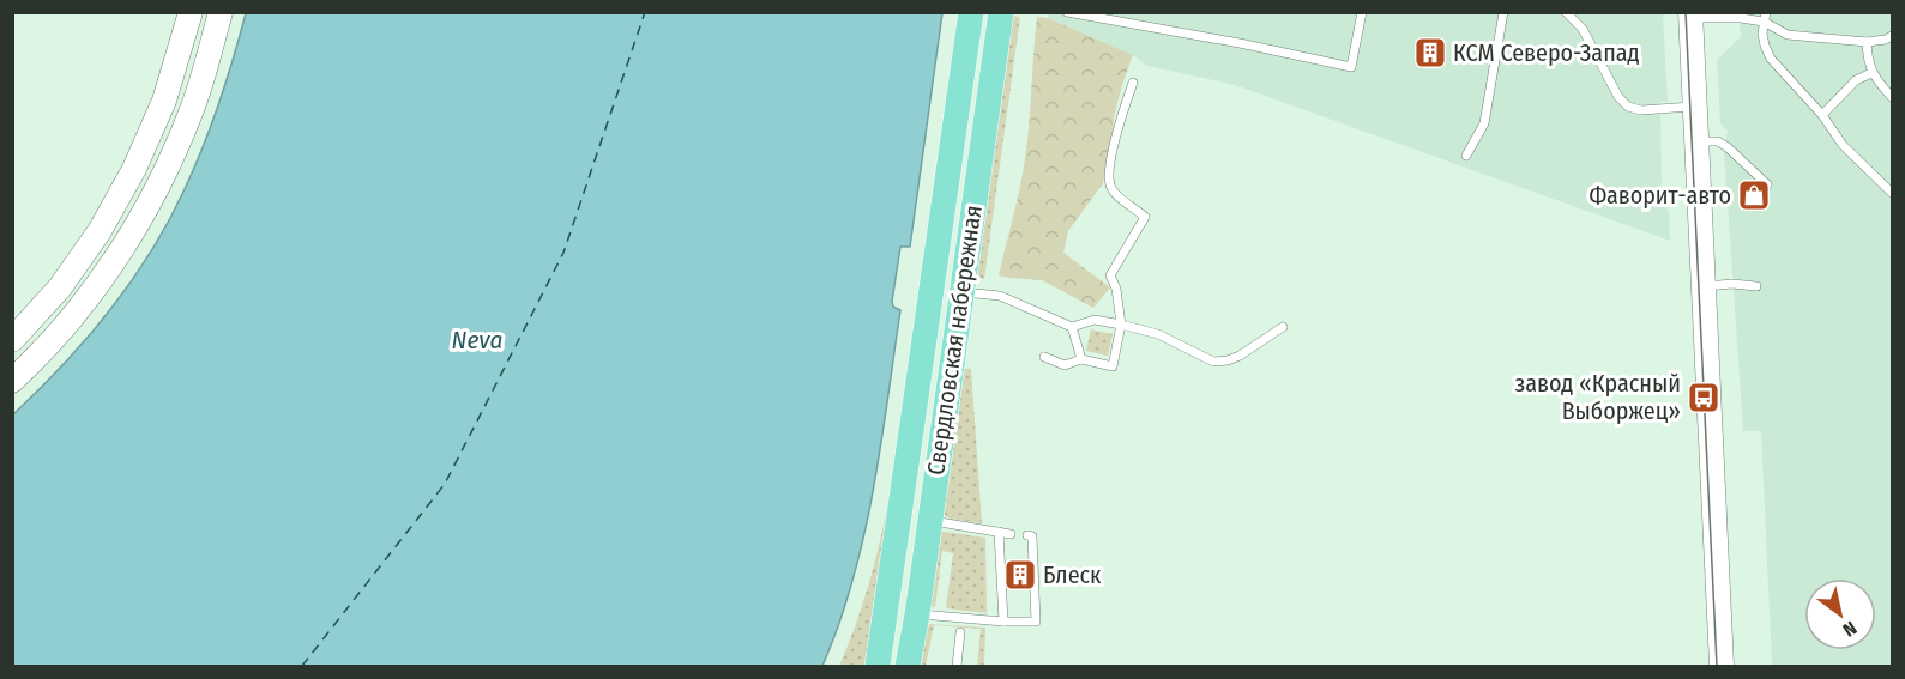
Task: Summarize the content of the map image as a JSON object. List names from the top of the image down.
{
  "streets": {
    "main road": ["Свердловская набережная"]
  },
  "water": ["Neva"],
  "places": {
    "building": ["КСМ Северо-Запад", "Блеск"],
    "shop": ["Фаворит-авто"],
    "bus stop": ["завод «Красный Выборжец»"]
  },
  "north": "bottom right"
}
